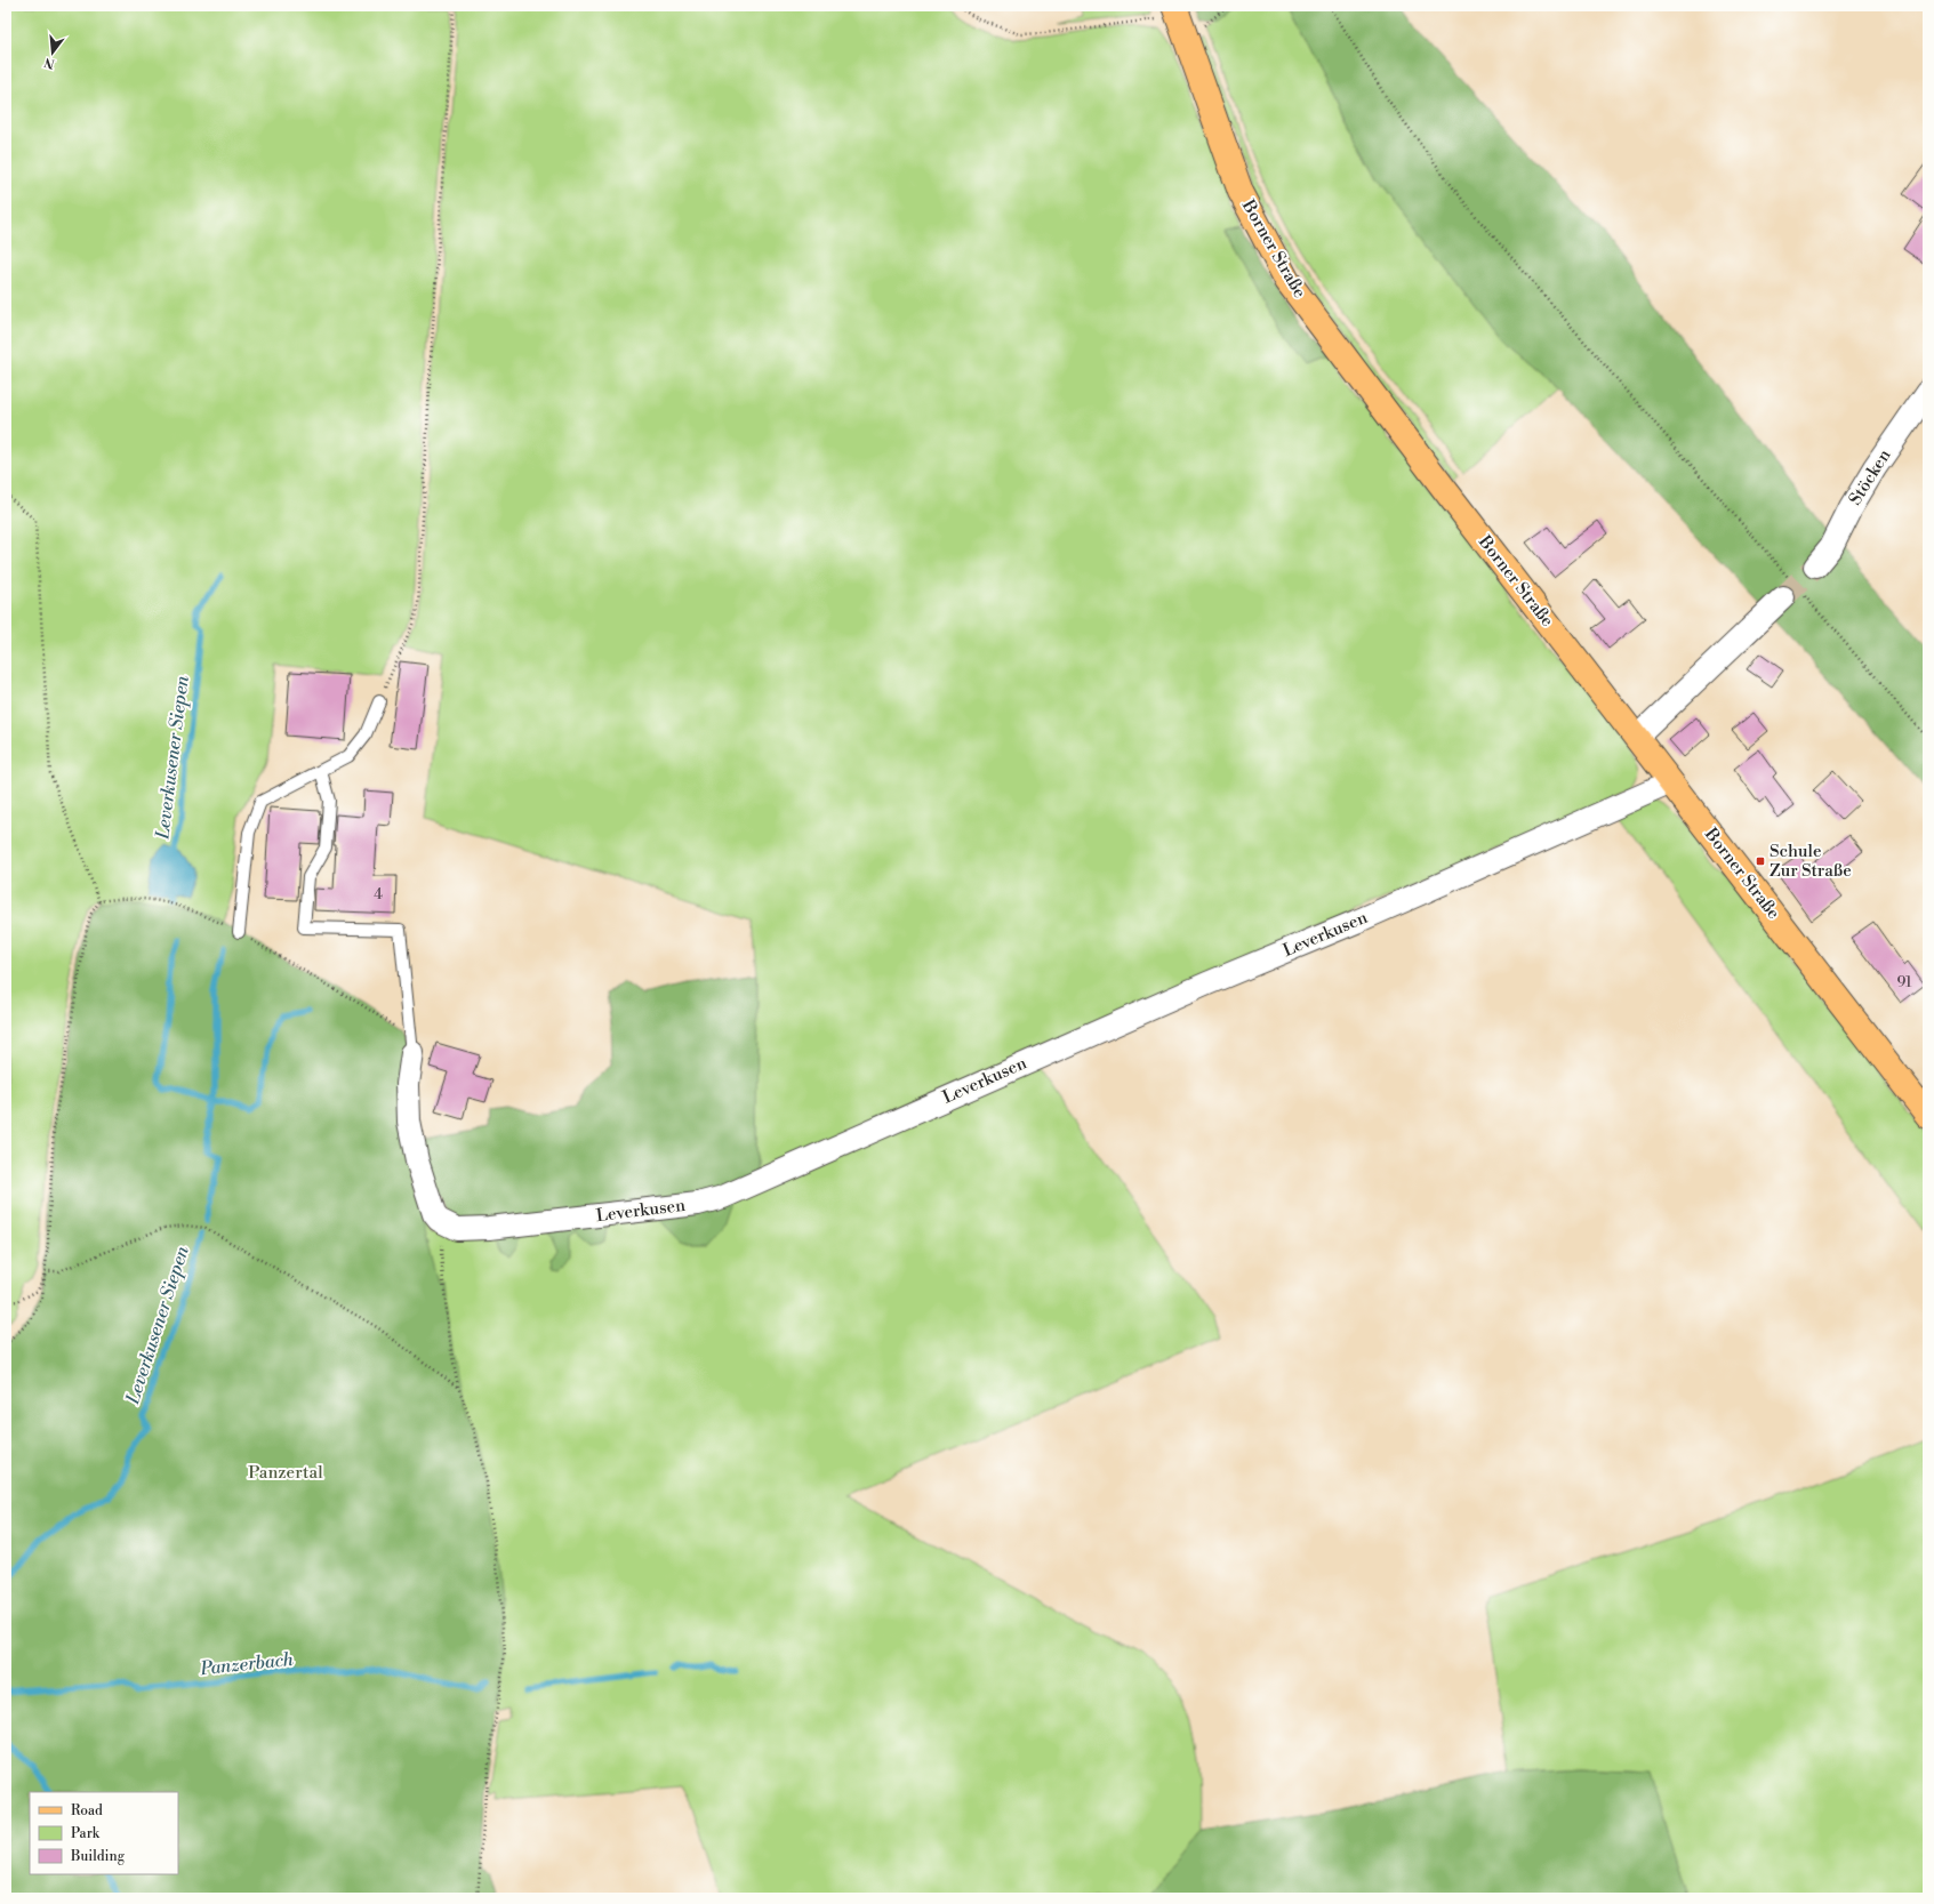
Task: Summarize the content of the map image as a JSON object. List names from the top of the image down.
{
  "streets": {
    "main road": ["Borner Straße"],
    "street": ["Stöcken", "Leverkusen"]
  },
  "crossings": [
    ["Borner Straße", "Leverkusen"]
  ],
  "water": ["Leverkusener Siepen", "Panzerbach"],
  "parks": ["Panzertal"],
  "places": {
    "transit": ["Schule Zur Straße"]
  },
  "house_numbers": ["4", "91"],
  "legend": ["Road", "Park", "Building"],
  "north": "bottom"
}
